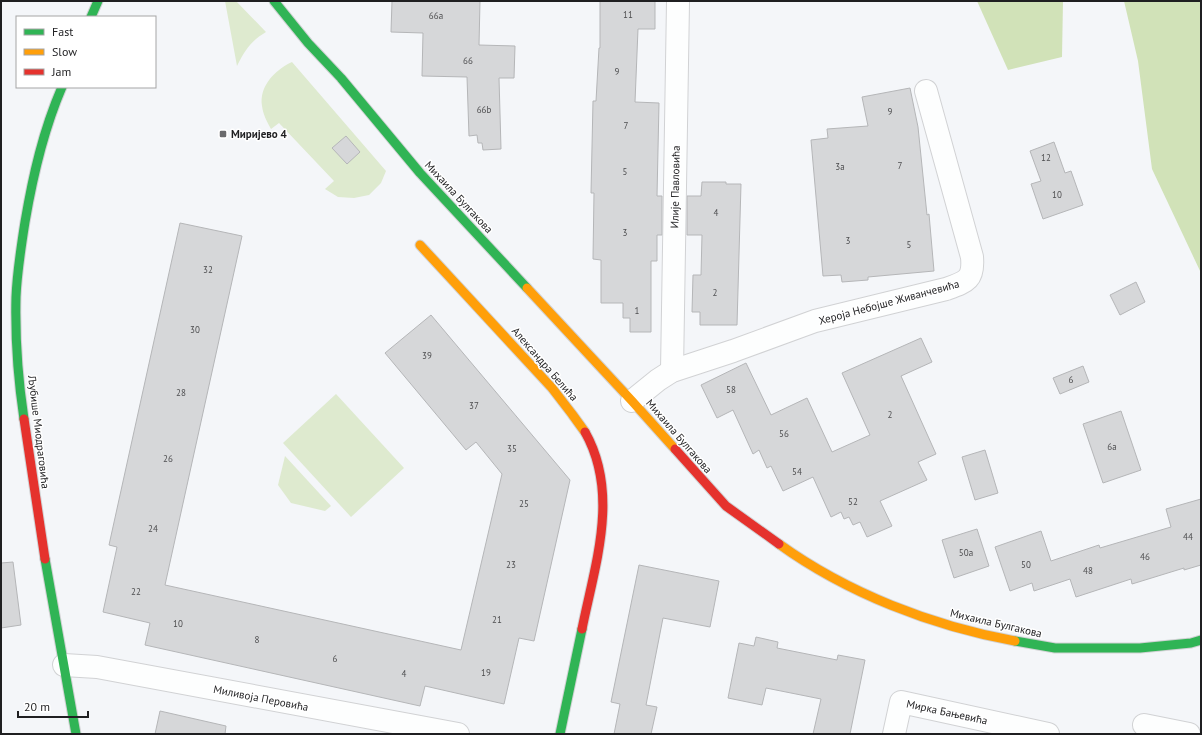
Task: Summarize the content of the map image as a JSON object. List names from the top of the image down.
{
  "streets": {
    "street": [
      "Илије Павловића",
      "Михаила Булгакова",
      "Хероја Небојше Живанчевића",
      "Александра Белића",
      "Љубише Миодраговића",
      "Миливоја Перовића",
      "Мирка Бањевића"
    ]
  },
  "crossings": [
    ["Илије Павловића", "Хероја Небојше Живанчевића"],
    ["Михаила Булгакова", "Хероја Небојше Живанчевића"],
    ["Љубише Миодраговића", "Миливоја Перовића"]
  ],
  "places": {
    "transit": ["Миријево 4"]
  },
  "house_numbers": [
    "11",
    "66a",
    "66",
    "9",
    "66b",
    "9",
    "7",
    "12",
    "7",
    "3a",
    "5",
    "10",
    "4",
    "3",
    "3",
    "5",
    "32",
    "2",
    "1",
    "30",
    "39",
    "6",
    "58",
    "28",
    "37",
    "2",
    "56",
    "6a",
    "35",
    "26",
    "54",
    "52",
    "25",
    "24",
    "44",
    "50a",
    "46",
    "23",
    "50",
    "48",
    "22",
    "21",
    "10",
    "8",
    "6",
    "19",
    "4"
  ],
  "legend": ["Fast", "Slow", "Jam"],
  "scale_bar": "20 m"
}
